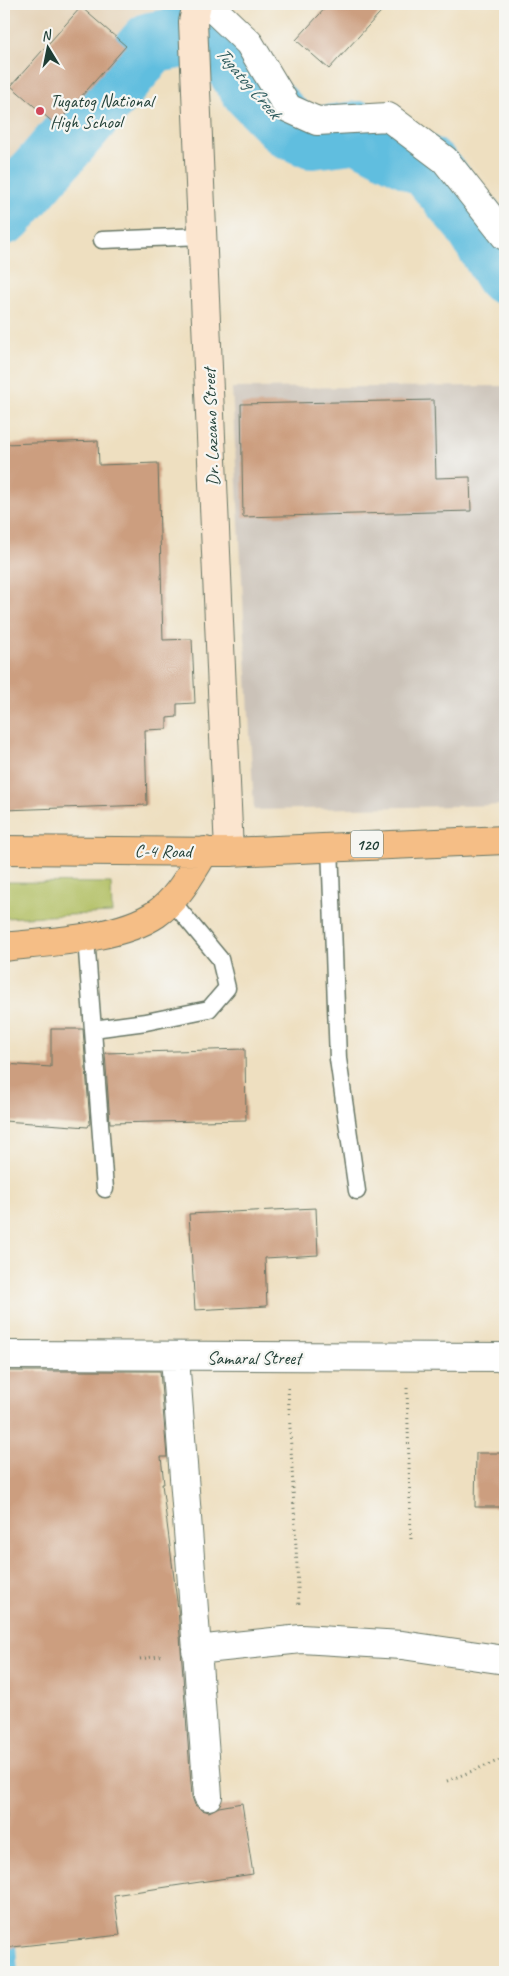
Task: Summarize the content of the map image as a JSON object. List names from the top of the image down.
{
  "streets": {
    "highway": ["120", "C-4 Road"],
    "street": ["Dr. Lazcano Street", "Samaral Street"]
  },
  "crossings": [
    ["Dr. Lazcano Street", "120"],
    ["Dr. Lazcano Street", "C-4 Road"],
    ["120", "C-4 Road"]
  ],
  "water": ["Tugatog Creek"],
  "places": ["Tugatog National High School"],
  "north": "top"
}
